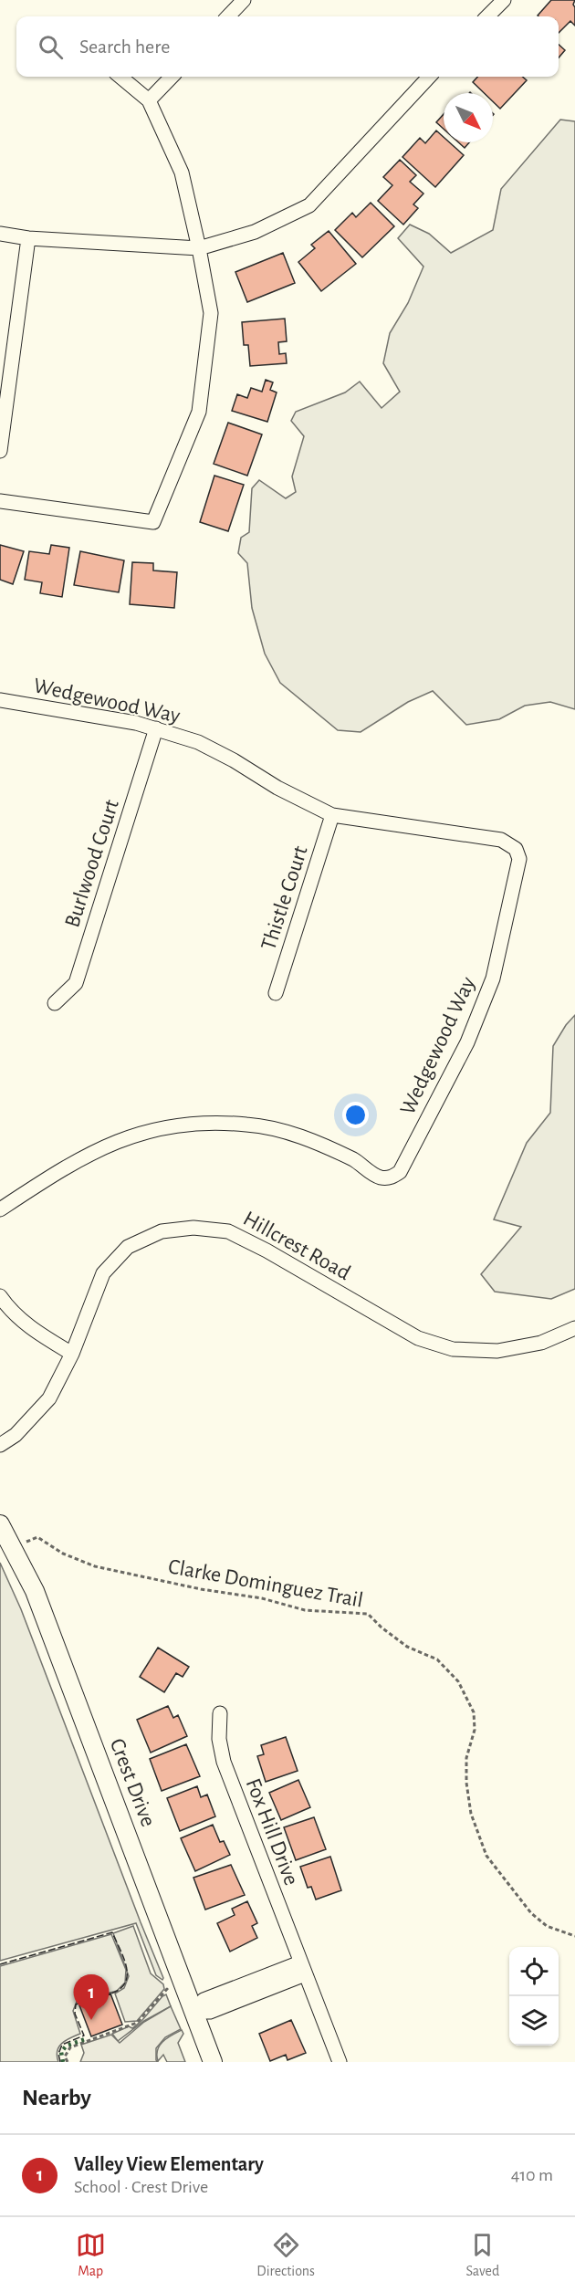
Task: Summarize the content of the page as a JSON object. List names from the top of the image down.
{
  "streets": {
    "street": [
      "Wedgewood Way",
      "Burlwood Court",
      "Thistle Court",
      "Hillcrest Road",
      "Crest Drive",
      "Fox Hill Drive"
    ],
    "path": ["Clarke Dominguez Trail"]
  },
  "crossings": [
    ["Wedgewood Way", "Burlwood Court"],
    ["Wedgewood Way", "Thistle Court"],
    ["Clarke Dominguez Trail", "Crest Drive"]
  ],
  "north": "bottom right",
  "page": {
    "search": "Search here",
    "pins": "1",
    "heading": "Nearby",
    "list": [
      {
        "mark": "1",
        "name": "Valley View Elementary",
        "note": "School · Crest Drive",
        "value": "410 m"
      }
    ],
    "nav": ["Map", "Directions", "Saved"]
  }
}
